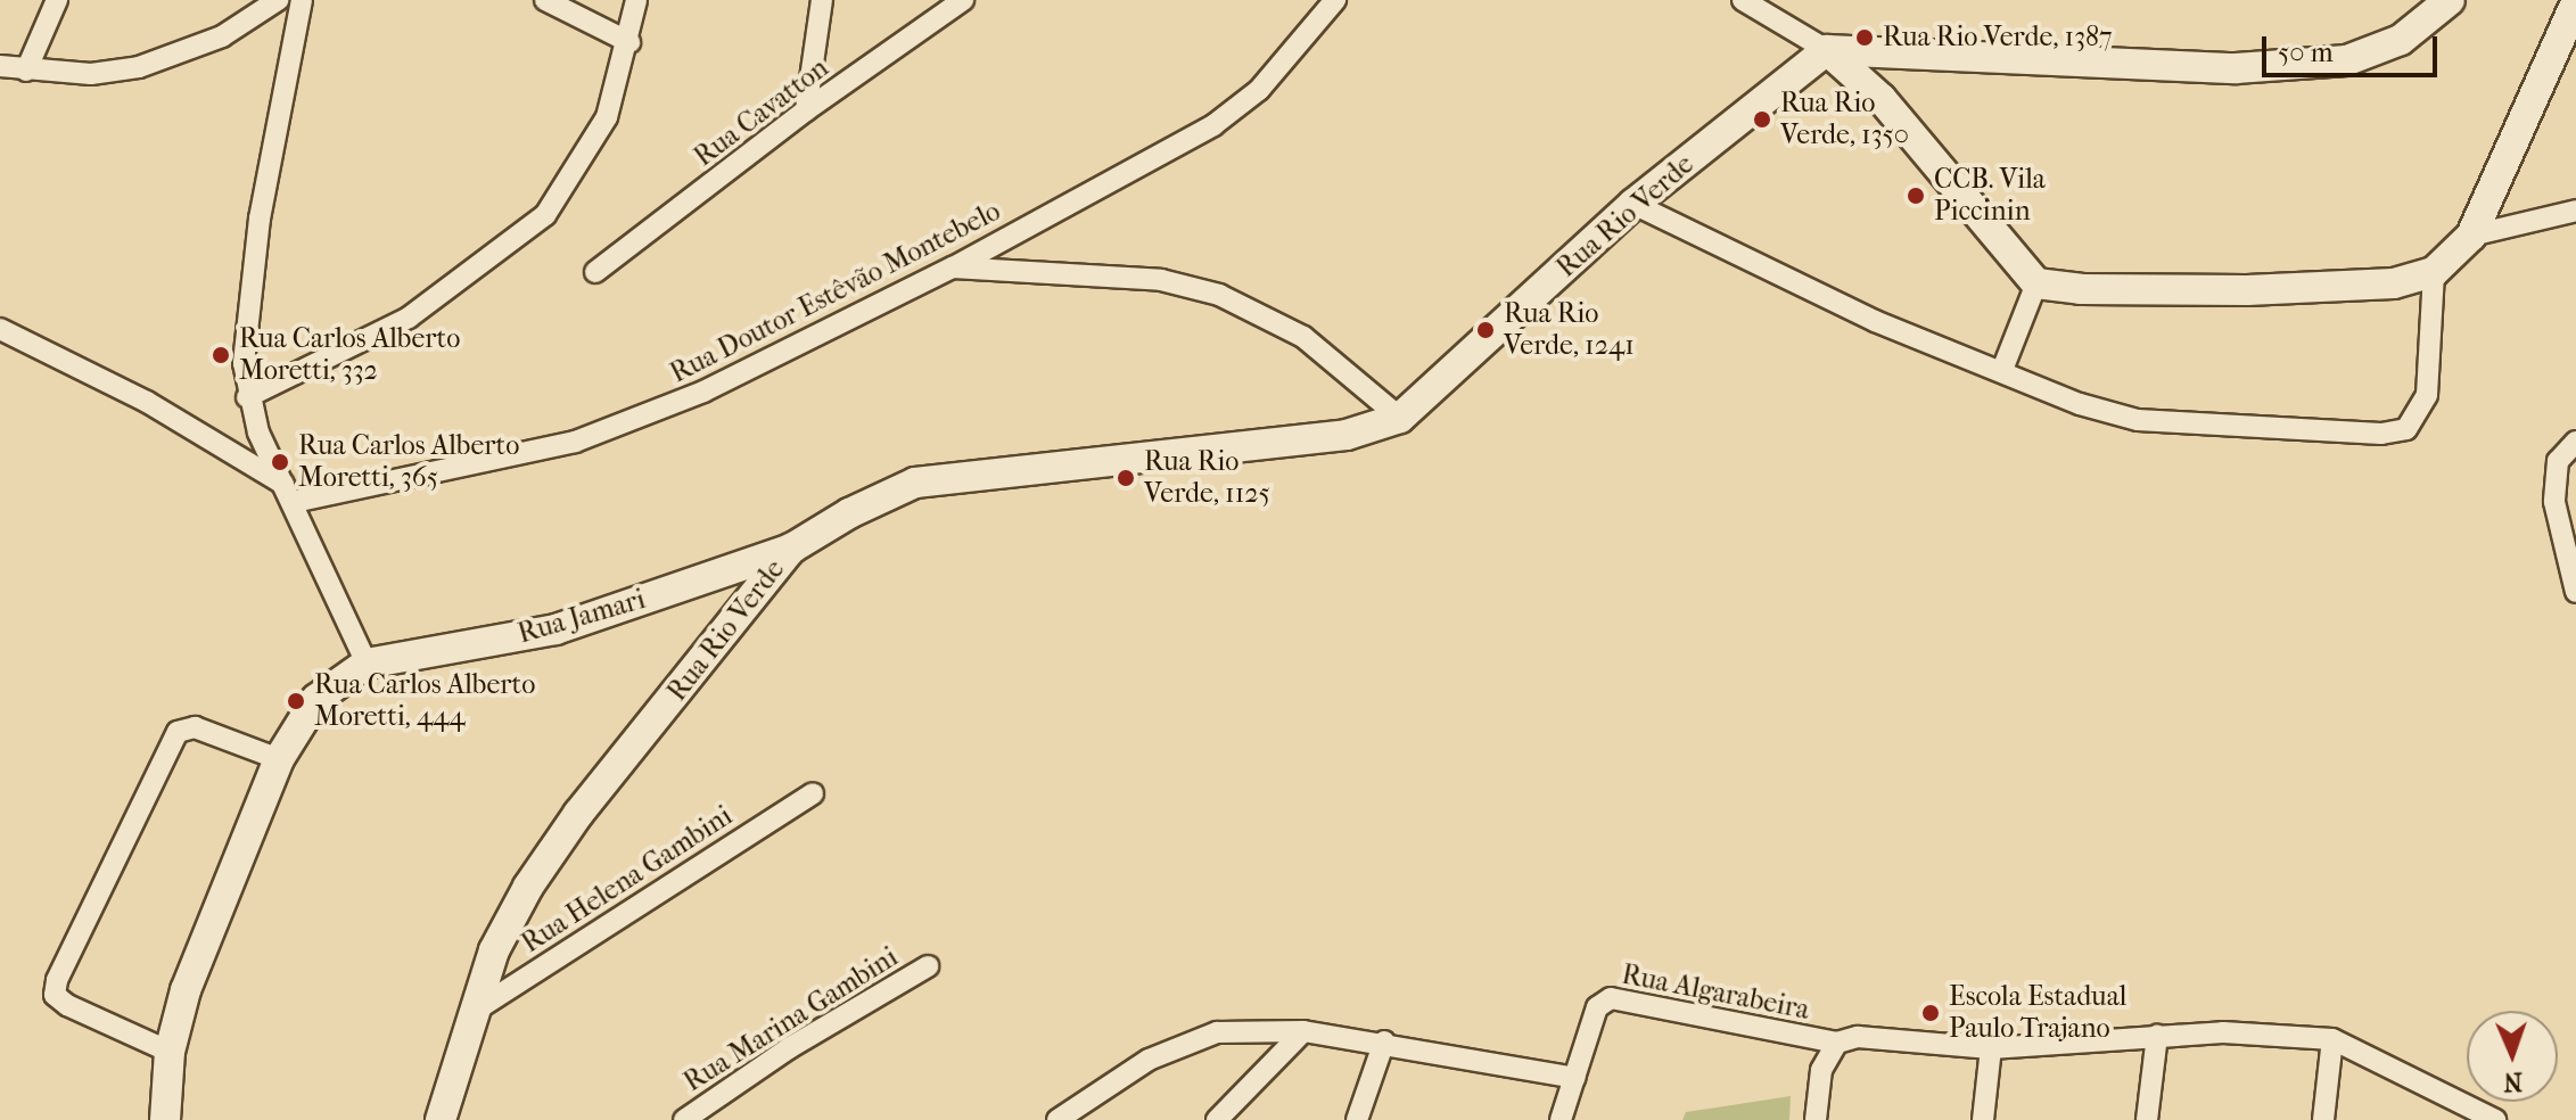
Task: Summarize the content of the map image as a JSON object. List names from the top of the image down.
{
  "streets": {
    "street": [
      "Rua Cavatton",
      "Rua Rio Verde",
      "Rua Doutor Estêvão Montebelo",
      "Rua Jamari",
      "Rua Helena Gambini",
      "Rua Algarabeira",
      "Rua Marina Gambini"
    ]
  },
  "crossings": [
    ["Rua Rio Verde", "Rua Jamari"],
    ["Rua Rio Verde", "Rua Helena Gambini"]
  ],
  "places": [
    "Rua Rio Verde, 1387",
    "Rua Rio Verde, 1350",
    "CCB. Vila Piccinin",
    "Rua Rio Verde, 1241",
    "Rua Carlos Alberto Moretti, 332",
    "Rua Carlos Alberto Moretti, 365",
    "Rua Rio Verde, 1125",
    "Rua Carlos Alberto Moretti, 444",
    "Escola Estadual Paulo Trajano"
  ],
  "scale_bar": "50 m",
  "north": "bottom"
}
